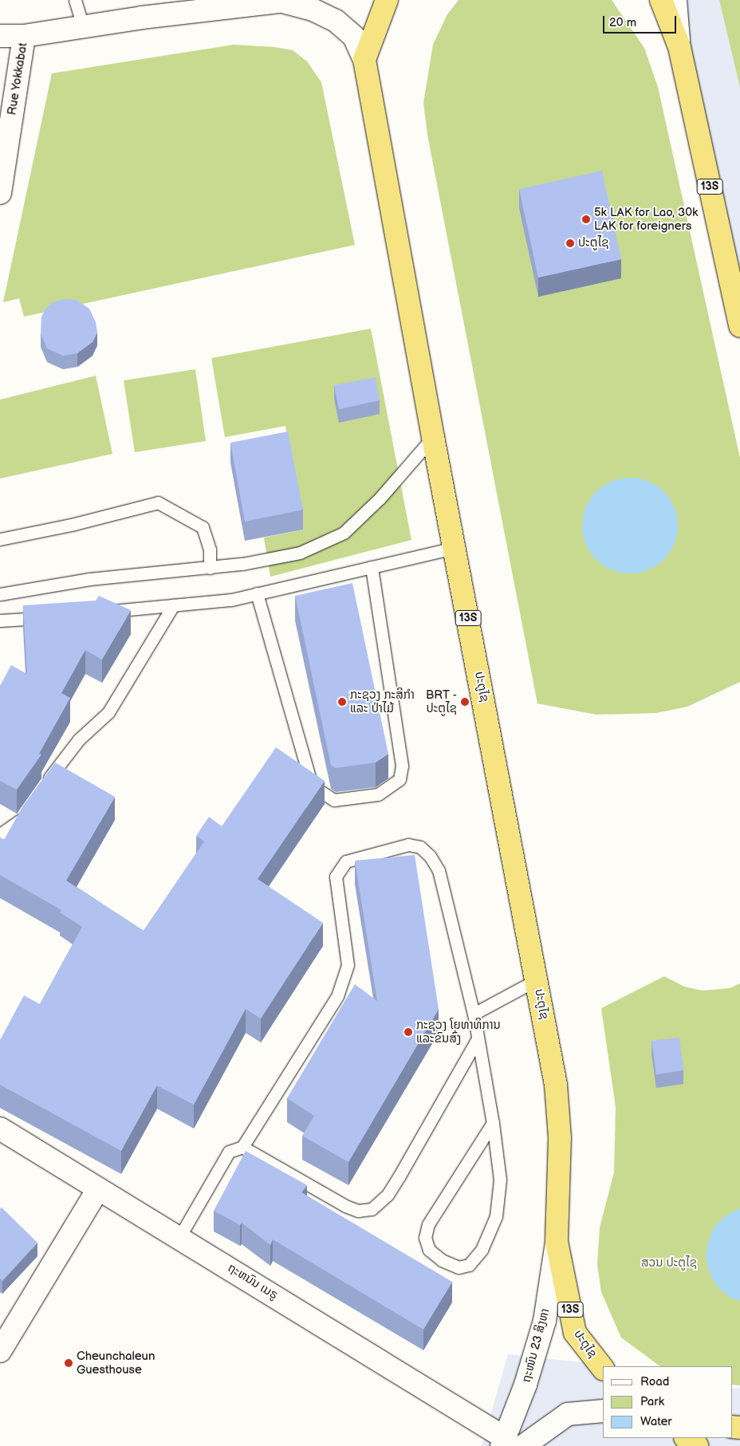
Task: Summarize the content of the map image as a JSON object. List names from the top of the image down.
{
  "streets": {
    "highway": ["13S", "ປະຕູໄຊ"],
    "street": ["Rue Yokkabat", "ຖະຫນົນ ເນຣູ", "ຖະໜົນ 23 ສິງຫາ"]
  },
  "crossings": [
    ["ປະຕູໄຊ", "ຖະໜົນ 23 ສິງຫາ"],
    ["ຖະຫນົນ ເນຣູ", "ຖະໜົນ 23 ສິງຫາ"]
  ],
  "parks": ["ສວນ ປະຕູໄຊ"],
  "places": [
    "5k LAK for Lao, 30k LAK for foreigners",
    "ປະຕູໄຊ",
    "ກະຊວງ ກະສິກຳ ແລະ ປ່າໄມ້",
    "BRT - ປະຕູໄຊ",
    "ກະຊວງ ໂຍທາທິການ ແລະຂົນສົ່ງ",
    "Cheunchaleun Guesthouse"
  ],
  "legend": ["Road", "Park", "Water"],
  "scale_bar": "20 m"
}
